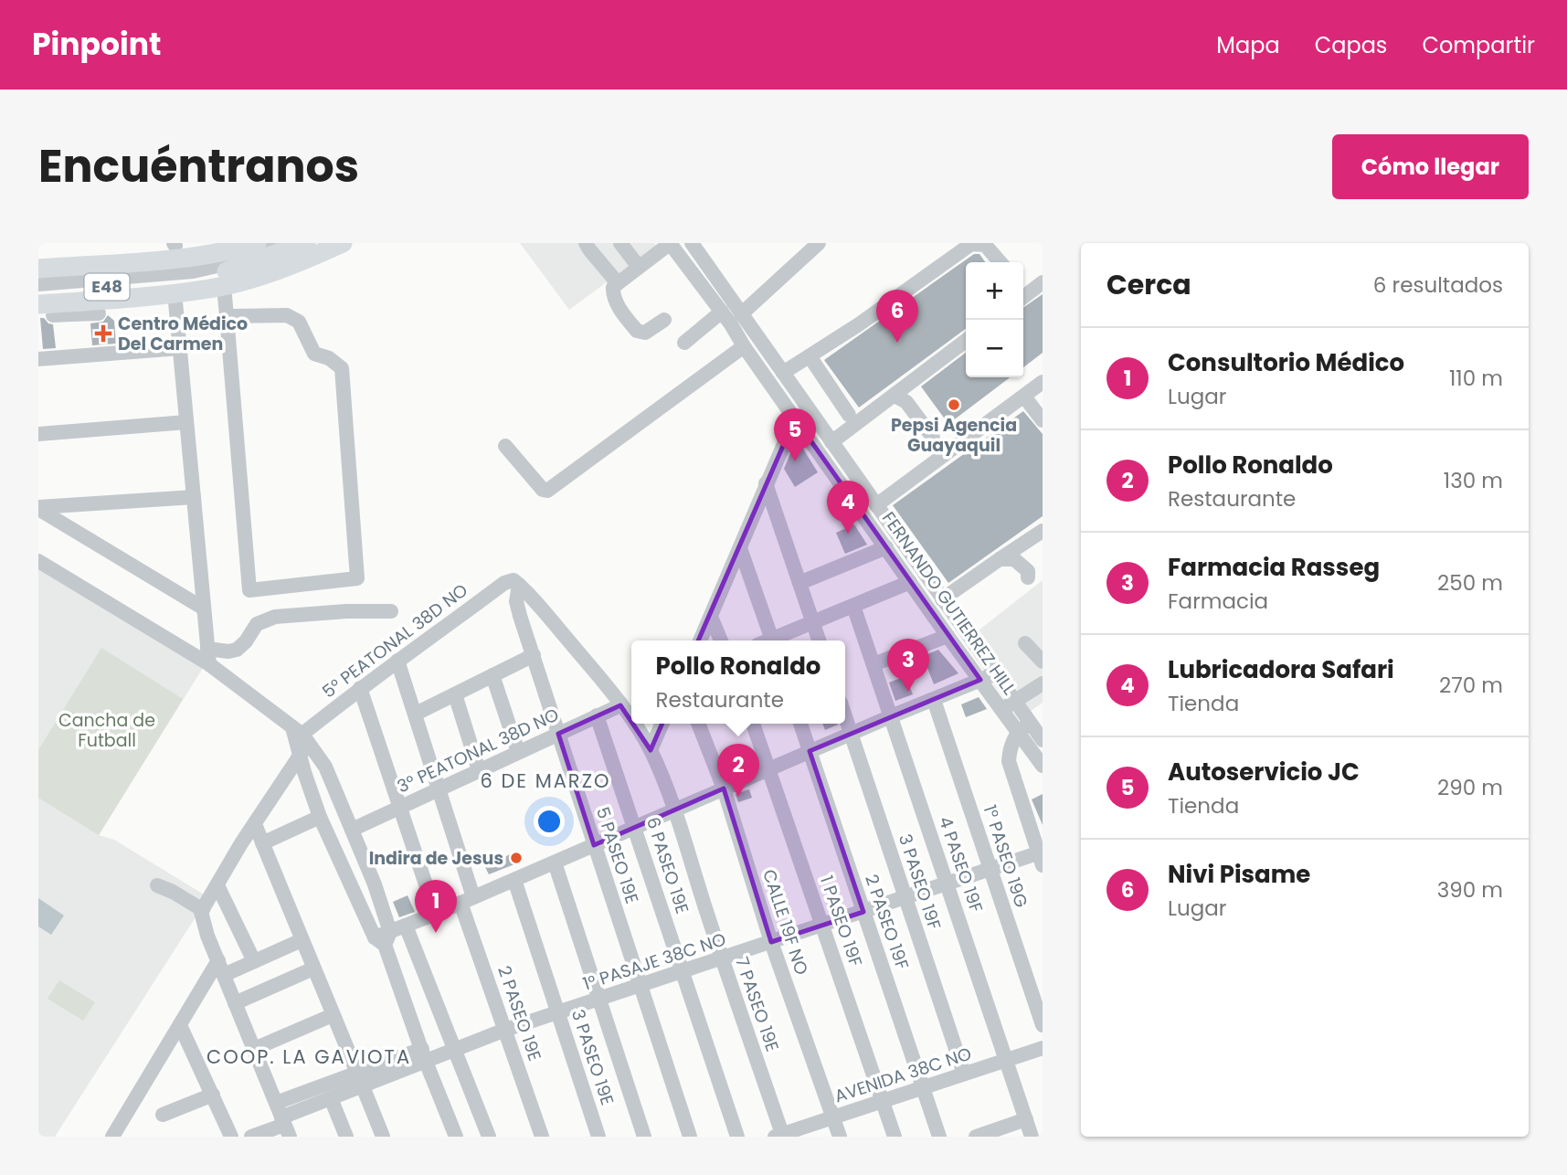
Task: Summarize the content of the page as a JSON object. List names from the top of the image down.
{
  "streets": {
    "main road": ["E48"],
    "street": [
      "FERNANDO GUTIERREZ HILL",
      "5° PEATONAL 38D NO",
      "3° PEATONAL 38D NO",
      "5 PASEO 19E",
      "1° PASEO 19G",
      "4 PASEO 19F",
      "6 PASEO 19E",
      "3 PASEO 19F",
      "1 PASEO 19F",
      "CALLE 19F NO",
      "2 PASEO 19F",
      "1° PASAJE 38C NO",
      "7 PASEO 19E",
      "2 PASEO 19E",
      "3 PASEO 19E",
      "AVENIDA 38C NO"
    ]
  },
  "crossings": [
    ["5° PEATONAL 38D NO", "5 PASEO 19E"],
    ["5° PEATONAL 38D NO", "7 PASEO 19E"],
    ["5° PEATONAL 38D NO", "2 PASEO 19E"],
    ["3° PEATONAL 38D NO", "5 PASEO 19E"],
    ["3° PEATONAL 38D NO", "6 PASEO 19E"],
    ["3° PEATONAL 38D NO", "7 PASEO 19E"],
    ["3° PEATONAL 38D NO", "2 PASEO 19E"],
    ["5 PASEO 19E", "1° PASAJE 38C NO"],
    ["5 PASEO 19E", "7 PASEO 19E"],
    ["1° PASEO 19G", "1° PASAJE 38C NO"],
    ["4 PASEO 19F", "1° PASAJE 38C NO"],
    ["4 PASEO 19F", "AVENIDA 38C NO"],
    ["6 PASEO 19E", "1° PASAJE 38C NO"],
    ["3 PASEO 19F", "1° PASAJE 38C NO"],
    ["3 PASEO 19F", "AVENIDA 38C NO"],
    ["1 PASEO 19F", "1° PASAJE 38C NO"],
    ["1 PASEO 19F", "AVENIDA 38C NO"],
    ["CALLE 19F NO", "1° PASAJE 38C NO"],
    ["CALLE 19F NO", "AVENIDA 38C NO"],
    ["2 PASEO 19F", "1° PASAJE 38C NO"],
    ["2 PASEO 19F", "AVENIDA 38C NO"],
    ["1° PASAJE 38C NO", "7 PASEO 19E"],
    ["1° PASAJE 38C NO", "2 PASEO 19E"],
    ["1° PASAJE 38C NO", "3 PASEO 19E"],
    ["7 PASEO 19E", "AVENIDA 38C NO"]
  ],
  "districts": ["6 DE MARZO", "COOP. LA GAVIOTA"],
  "parks": ["Cancha de Futball"],
  "places": {
    "health": ["Centro Médico Del Carmen"],
    "other": ["Pepsi Agencia Guayaquil", "Indira de Jesus"]
  },
  "page": {
    "header": "Pinpoint",
    "nav": ["Mapa", "Capas", "Compartir"],
    "title": "Encuéntranos",
    "buttons": "Cómo llegar",
    "heading": ["Cerca", "6 resultados"],
    "map_buttons": ["+", "−"],
    "pins": [
      "6",
      "5",
      "4",
      "3",
      "2",
      "1"
    ],
    "list": [
      {
        "mark": "1",
        "name": "Consultorio Médico",
        "note": "Lugar",
        "value": "110 m"
      },
      {
        "mark": "2",
        "name": "Pollo Ronaldo",
        "note": "Restaurante",
        "value": "130 m"
      },
      {
        "mark": "3",
        "name": "Farmacia Rasseg",
        "note": "Farmacia",
        "value": "250 m"
      },
      {
        "mark": "4",
        "name": "Lubricadora Safari",
        "note": "Tienda",
        "value": "270 m"
      },
      {
        "mark": "5",
        "name": "Autoservicio JC",
        "note": "Tienda",
        "value": "290 m"
      },
      {
        "mark": "6",
        "name": "Nivi Pisame",
        "note": "Lugar",
        "value": "390 m"
      }
    ],
    "popup": ["Pollo Ronaldo", "Restaurante"]
  }
}
